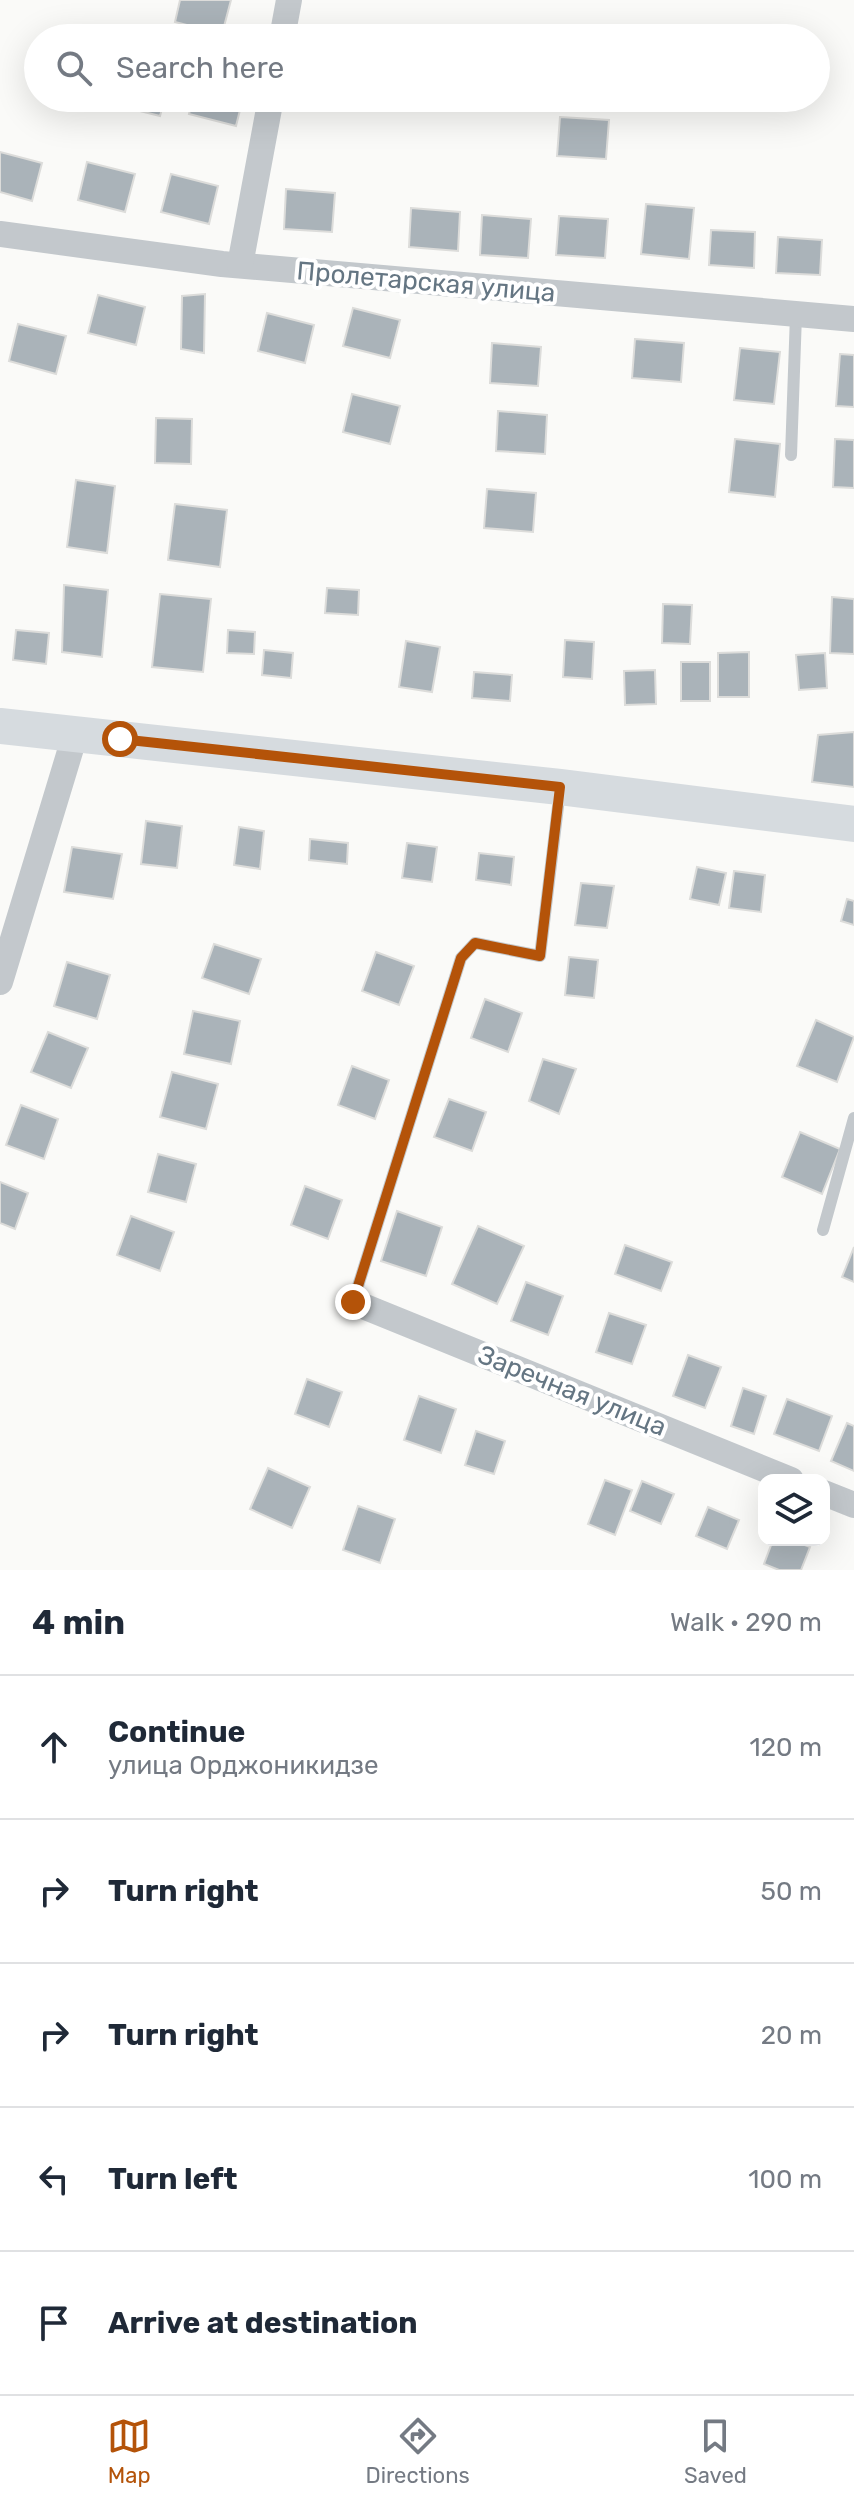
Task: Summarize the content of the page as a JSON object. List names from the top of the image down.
{
  "streets": {
    "street": ["Пролетарская улица", "Заречная улица"]
  },
  "page": {
    "search": "Search here",
    "heading": ["4 min", "Walk · 290 m"],
    "list": [
      ["Continue", "улица Орджоникидзе", "120 m"],
      ["Turn right", "50 m"],
      ["Turn right", "20 m"],
      ["Turn left", "100 m"],
      "Arrive at destination"
    ],
    "nav": ["Map", "Directions", "Saved"]
  }
}
